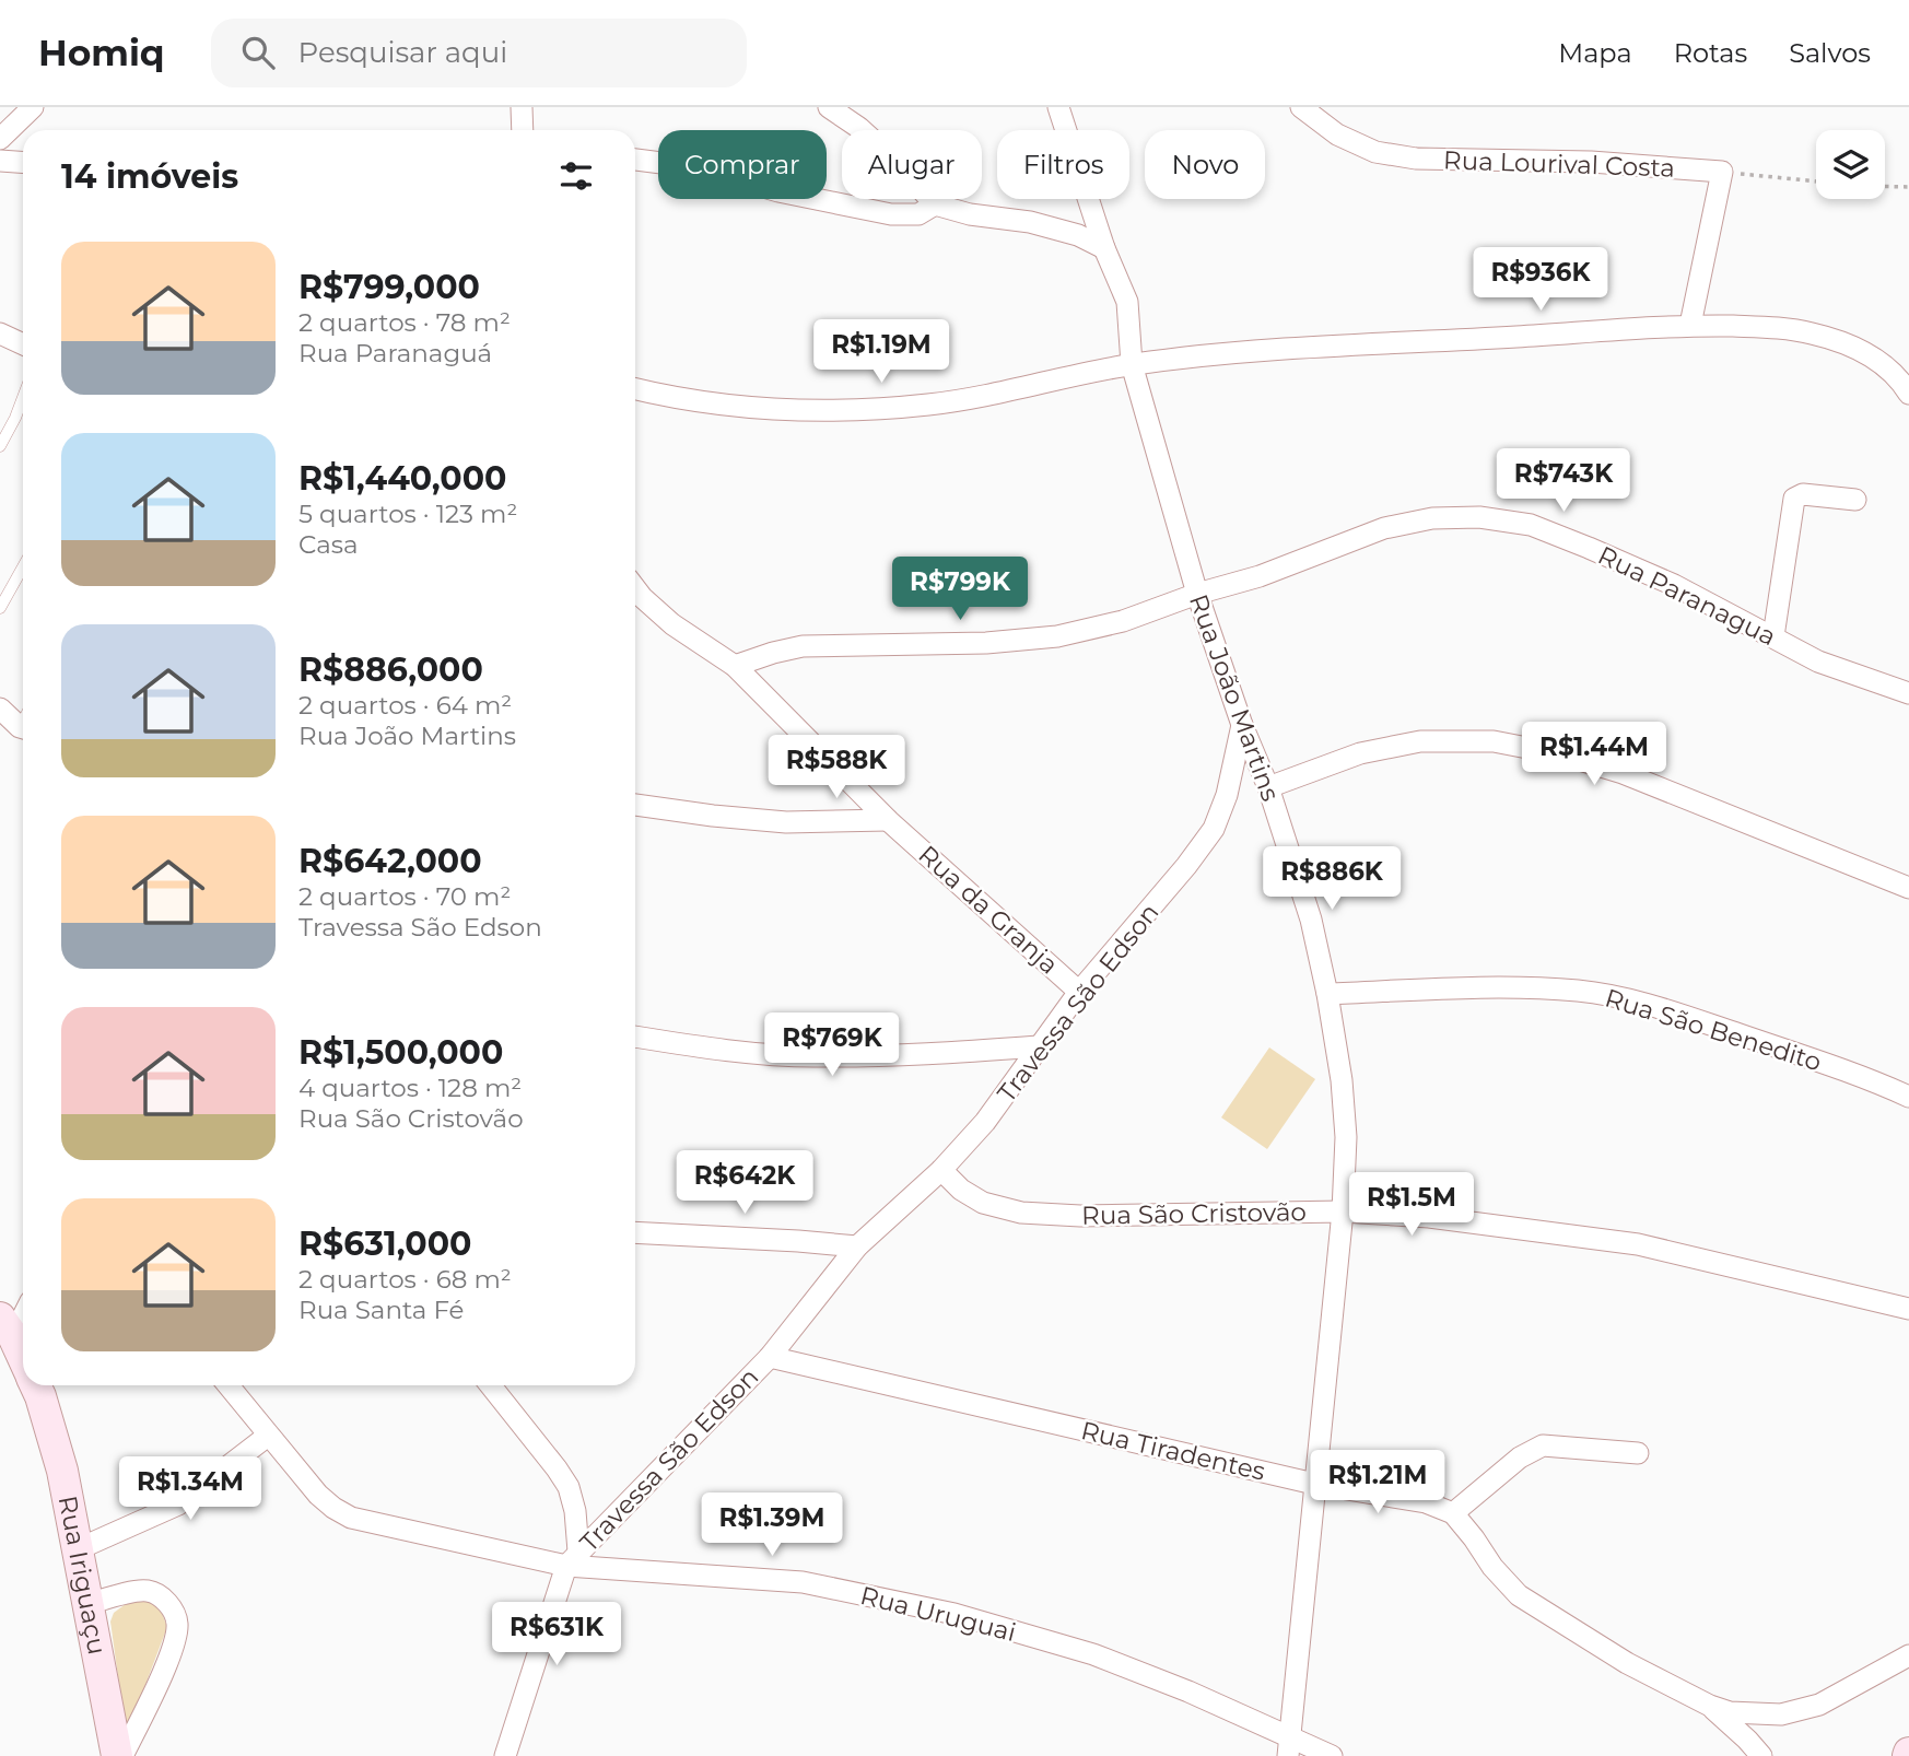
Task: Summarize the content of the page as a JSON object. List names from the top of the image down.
{
  "streets": {
    "main road": ["Rua Iriguaçu"],
    "street": [
      "Rua Lourival Costa",
      "Rua Paranagua",
      "Rua João Martins",
      "Rua da Granja",
      "Travessa São Edson",
      "Rua São Benedito",
      "Rua São Cristovão",
      "Rua Tiradentes",
      "Rua Uruguai"
    ]
  },
  "crossings": [
    ["Rua Paranagua", "Rua João Martins"],
    ["Rua Paranagua", "Rua da Granja"],
    ["Rua João Martins", "Travessa São Edson"],
    ["Rua João Martins", "Rua São Benedito"],
    ["Rua João Martins", "Rua São Cristovão"],
    ["Rua João Martins", "Rua Tiradentes"],
    ["Rua João Martins", "Rua Uruguai"],
    ["Rua da Granja", "Travessa São Edson"],
    ["Travessa São Edson", "Rua São Cristovão"],
    ["Travessa São Edson", "Rua Tiradentes"],
    ["Travessa São Edson", "Rua Uruguai"]
  ],
  "page": {
    "header": "Homiq",
    "search": "Pesquisar aqui",
    "nav": ["Mapa", "Rotas", "Salvos"],
    "chip": [
      "Comprar",
      "Alugar",
      "Filtros",
      "Novo"
    ],
    "heading": "14 imóveis",
    "list": [
      {
        "name": "R$799,000",
        "note": "2 quartos · 78 m² · Rua Paranaguá"
      },
      {
        "name": "R$1,440,000",
        "note": "5 quartos · 123 m² · Casa"
      },
      {
        "name": "R$886,000",
        "note": "2 quartos · 64 m² · Rua João Martins"
      },
      {
        "name": "R$642,000",
        "note": "2 quartos · 70 m² · Travessa São Edson"
      },
      {
        "name": "R$1,500,000",
        "note": "4 quartos · 128 m² · Rua São Cristovão"
      },
      {
        "name": "R$631,000",
        "note": "2 quartos · 68 m² · Rua Santa Fé"
      }
    ],
    "price": [
      "R$936K",
      "R$1.19M",
      "R$743K",
      "R$799K",
      "R$1.44M",
      "R$588K",
      "R$886K",
      "R$769K",
      "R$642K",
      "R$1.5M",
      "R$1.21M",
      "R$1.34M",
      "R$1.39M",
      "R$631K"
    ]
  }
}
